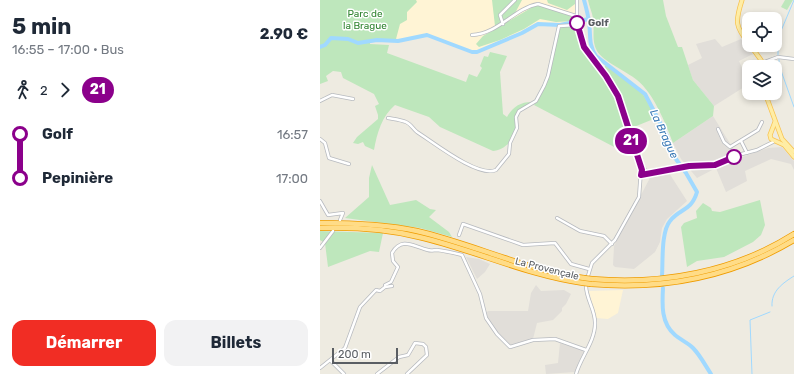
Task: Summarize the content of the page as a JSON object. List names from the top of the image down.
{
  "streets": {
    "highway": ["La Provençale"]
  },
  "water": ["La Brague"],
  "parks": ["Parc de la Brague"],
  "places": ["Golf"],
  "lines": ["bus line 21"],
  "scale_bar": "200 m",
  "page": {
    "heading": ["5 min", "16:55 – 17:00 · Bus", "2.90 €"],
    "on_map": "21",
    "legs": ["2", "21"],
    "list": [
      {
        "name": "Golf",
        "value": "16:57"
      },
      {
        "name": "Pepinière",
        "value": "17:00"
      }
    ],
    "buttons": ["Démarrer", "Billets"],
    "scale": "200 m"
  }
}
